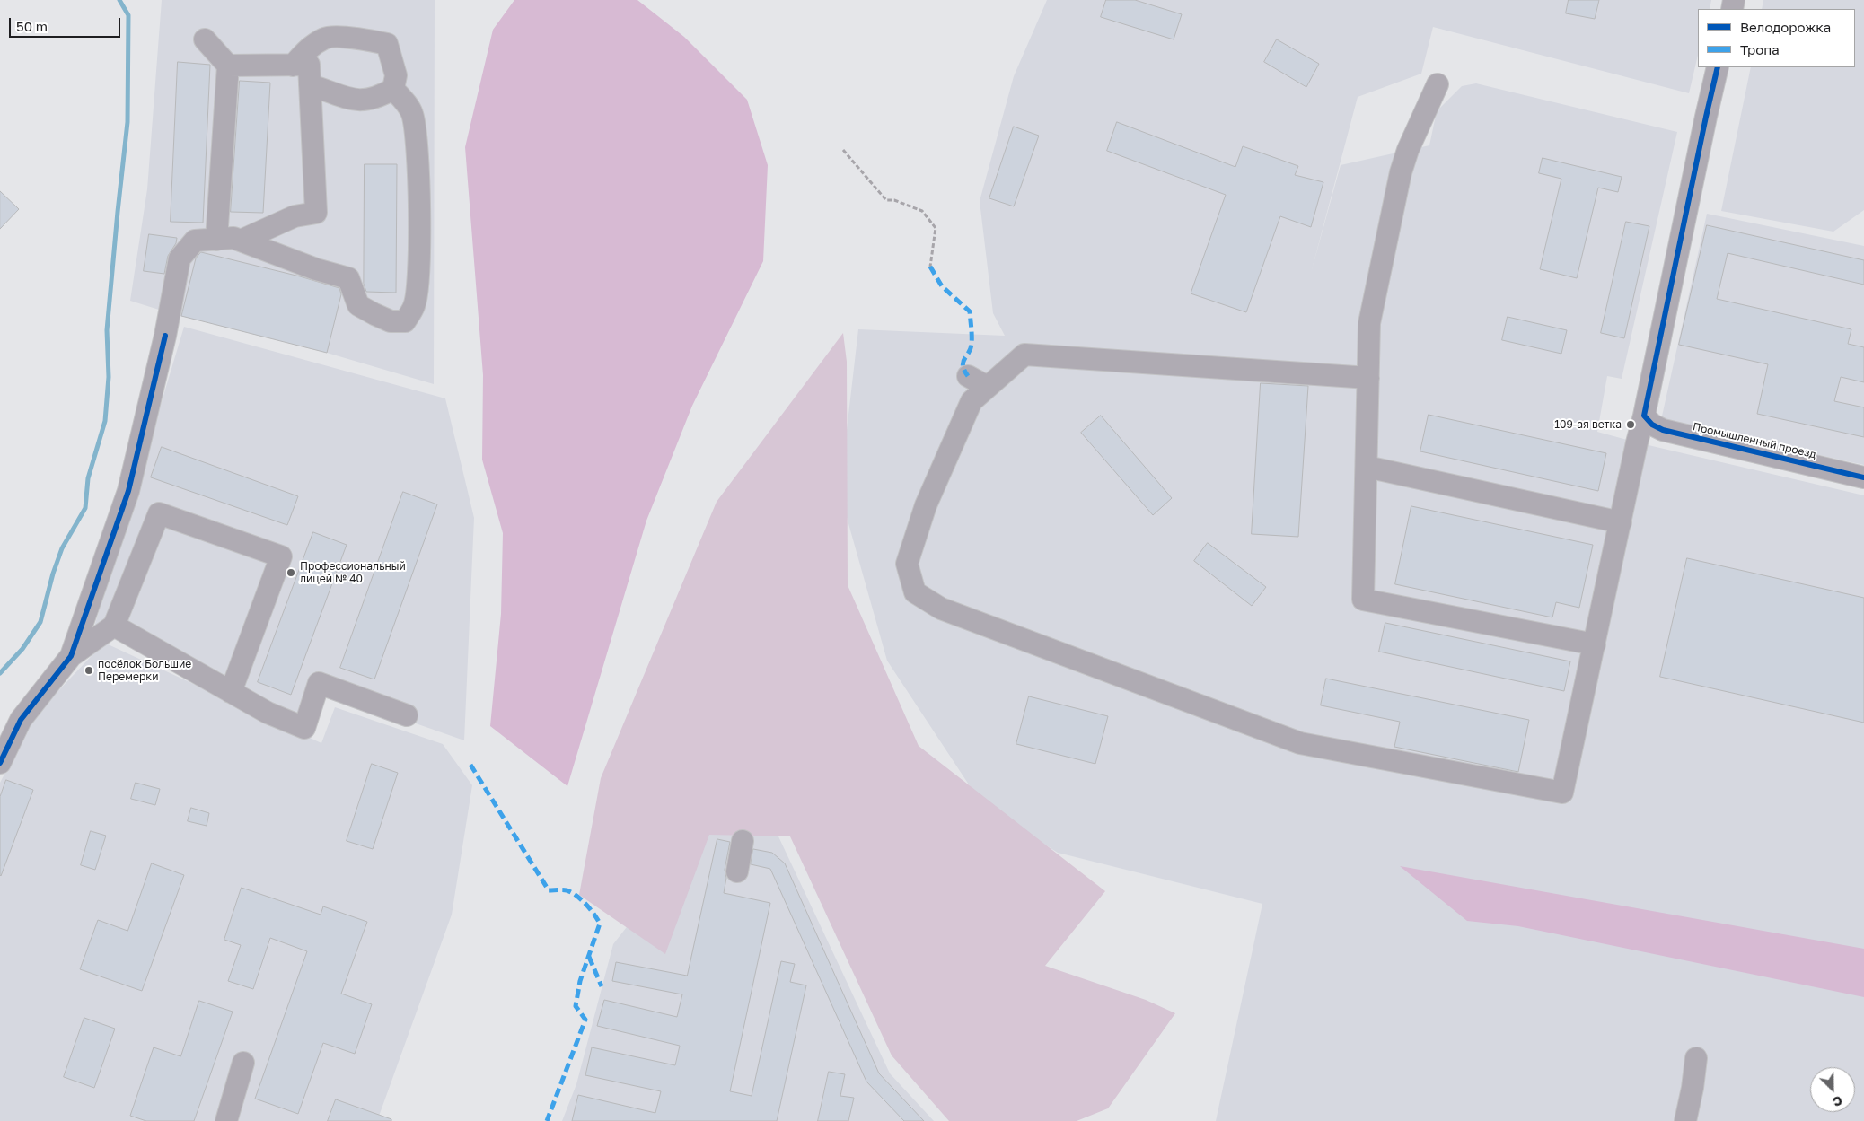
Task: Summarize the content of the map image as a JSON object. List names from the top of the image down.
{
  "streets": {
    "street": ["Промышленный проезд"]
  },
  "places": ["109-ая ветка", "Профессиональный лицей № 40", "посёлок Большие Перемерки"],
  "legend": ["Велодорожка", "Тропа"],
  "scale_bar": "50 m",
  "north": "bottom right"
}
